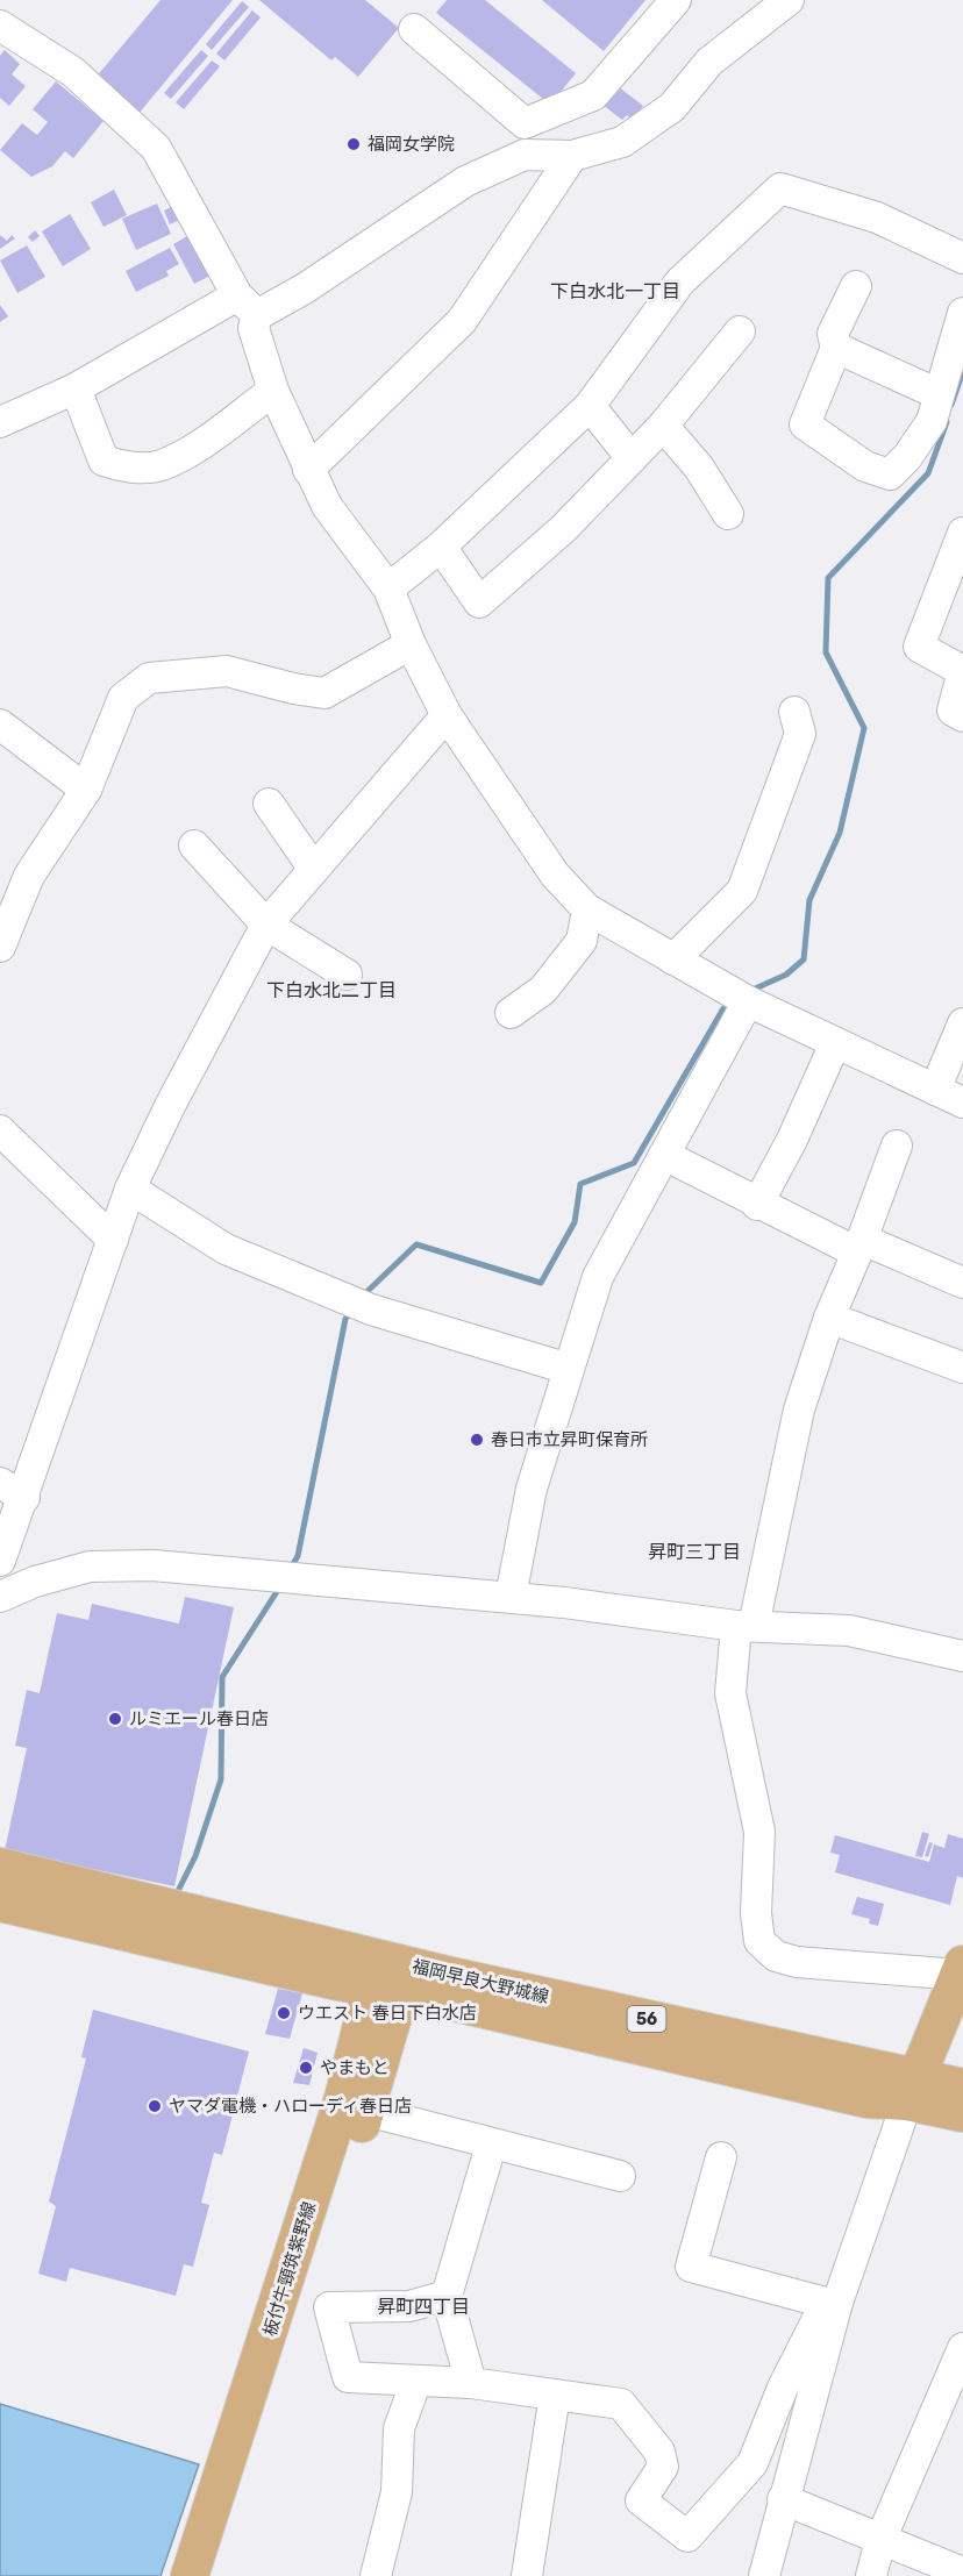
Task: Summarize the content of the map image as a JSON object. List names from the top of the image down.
{
  "streets": {
    "main road": ["福岡早良大野城線", "56", "板付牛頸筑紫野線"]
  },
  "crossings": [
    ["福岡早良大野城線", "板付牛頸筑紫野線"]
  ],
  "districts": [
    "下白水北一丁目",
    "下白水北二丁目",
    "昇町三丁目",
    "昇町四丁目"
  ],
  "places": [
    "福岡女学院",
    "春日市立昇町保育所",
    "ルミエール春日店",
    "ウエスト 春日下白水店",
    "やまもと",
    "ヤマダ電機・ハローディ春日店"
  ]
}
